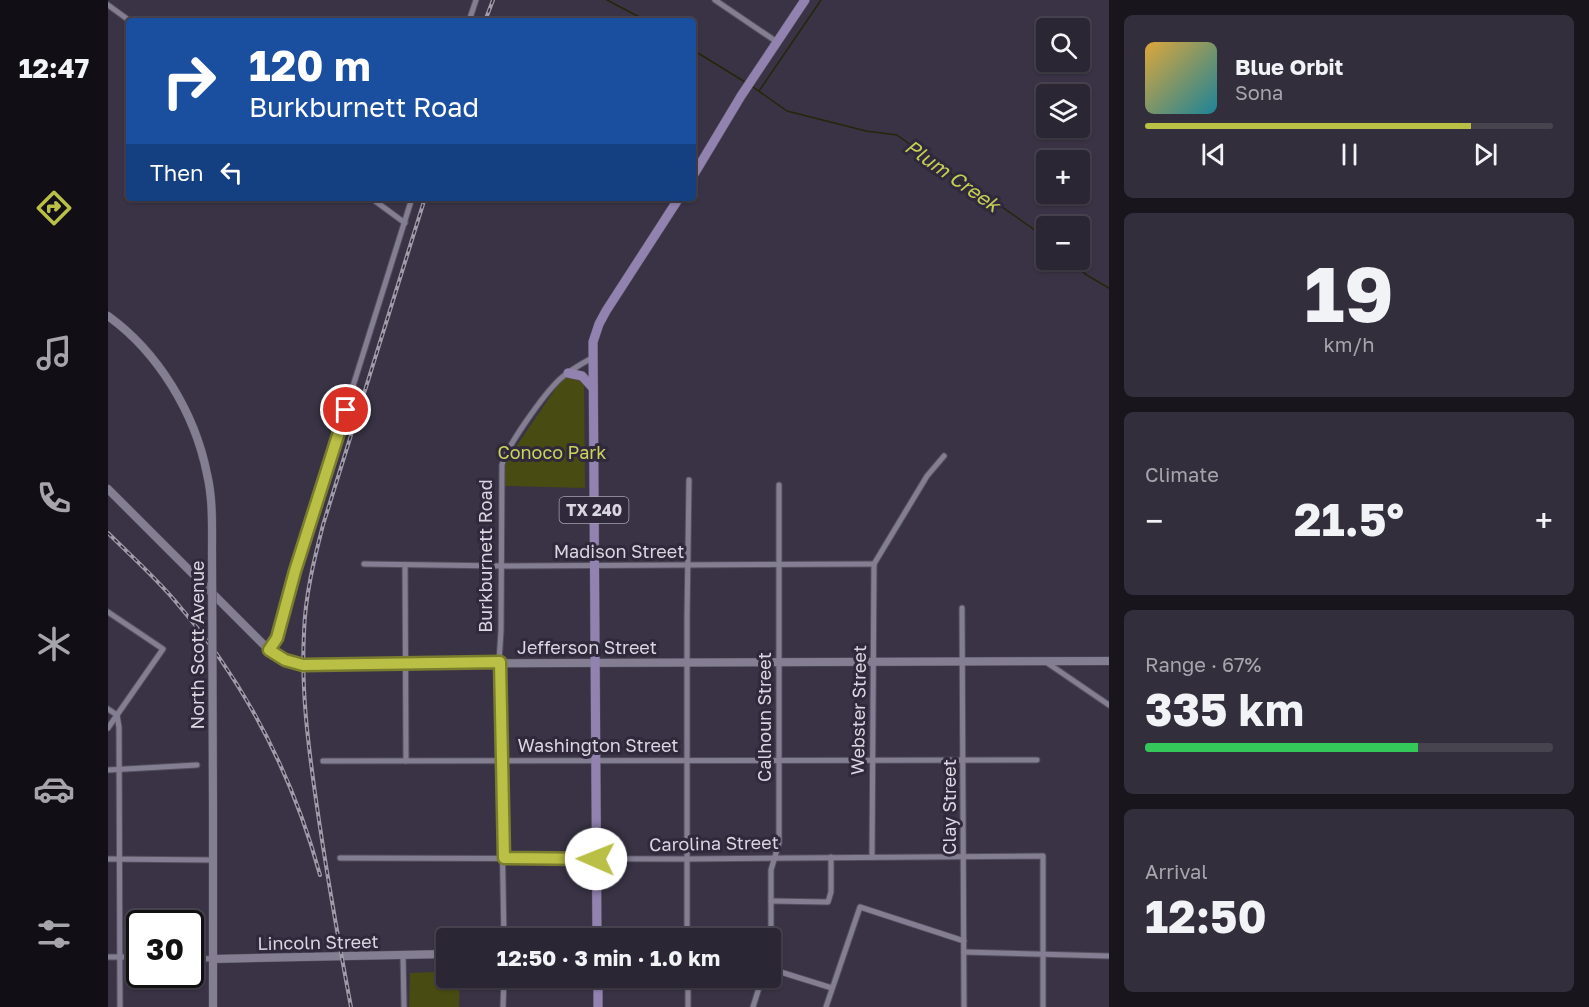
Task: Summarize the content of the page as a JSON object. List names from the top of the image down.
{
  "streets": {
    "main road": ["TX 240"],
    "street": [
      "Madison Street",
      "Burkburnett Road",
      "North Scott Avenue",
      "Jefferson Street",
      "Webster Street",
      "Calhoun Street",
      "Washington Street",
      "Clay Street",
      "Carolina Street",
      "Lincoln Street"
    ]
  },
  "crossings": [
    ["TX 240", "Madison Street"],
    ["TX 240", "Burkburnett Road"],
    ["TX 240", "Jefferson Street"],
    ["TX 240", "Washington Street"],
    ["TX 240", "Carolina Street"],
    ["Madison Street", "Burkburnett Road"],
    ["Madison Street", "Webster Street"],
    ["Madison Street", "Calhoun Street"],
    ["Burkburnett Road", "Jefferson Street"],
    ["Burkburnett Road", "Washington Street"],
    ["Burkburnett Road", "Carolina Street"],
    ["North Scott Avenue", "Lincoln Street"],
    ["Jefferson Street", "Webster Street"],
    ["Jefferson Street", "Calhoun Street"],
    ["Jefferson Street", "Clay Street"],
    ["Webster Street", "Washington Street"],
    ["Webster Street", "Carolina Street"],
    ["Calhoun Street", "Washington Street"],
    ["Calhoun Street", "Carolina Street"],
    ["Washington Street", "Clay Street"],
    ["Clay Street", "Carolina Street"]
  ],
  "water": ["Plum Creek"],
  "parks": ["Conoco Park"],
  "page": {
    "tabs": "12:47",
    "map_buttons": ["+", "−"],
    "turn": ["120 m", "Burkburnett Road"],
    "song": ["Blue Orbit", "Sona"],
    "then": "Then",
    "tile": [
      ["19", "km/h"],
      "Climate",
      ["Range · 67%", "335 km"],
      ["Arrival", "12:50"]
    ],
    "heat": ["−", "21.5°", "+"],
    "limit": "30",
    "trip": "12:50 · 3 min · 1.0 km"
  }
}
